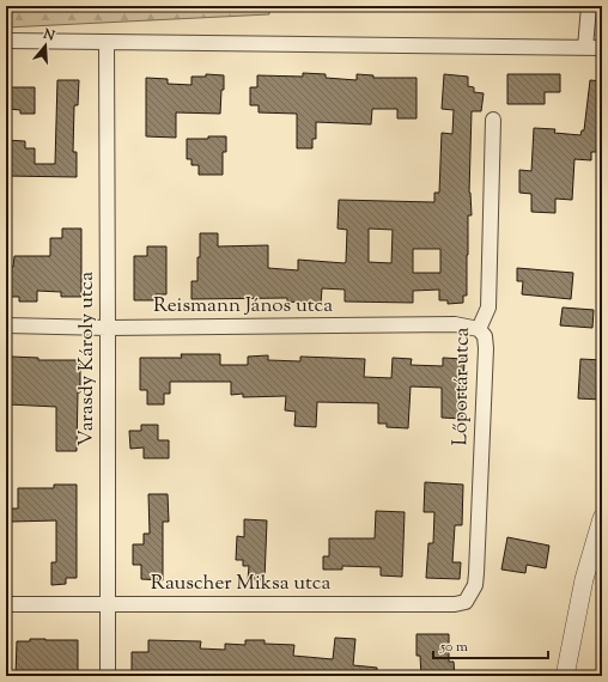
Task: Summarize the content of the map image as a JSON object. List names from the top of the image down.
{
  "streets": {
    "street": [
      "Reismann János utca",
      "Varasdy Károly utca",
      "Lőportár utca",
      "Rauscher Miksa utca"
    ]
  },
  "crossings": [
    ["Reismann János utca", "Varasdy Károly utca"],
    ["Reismann János utca", "Lőportár utca"],
    ["Varasdy Károly utca", "Rauscher Miksa utca"],
    ["Lőportár utca", "Rauscher Miksa utca"]
  ],
  "scale_bar": "50 m",
  "north": "top"
}
